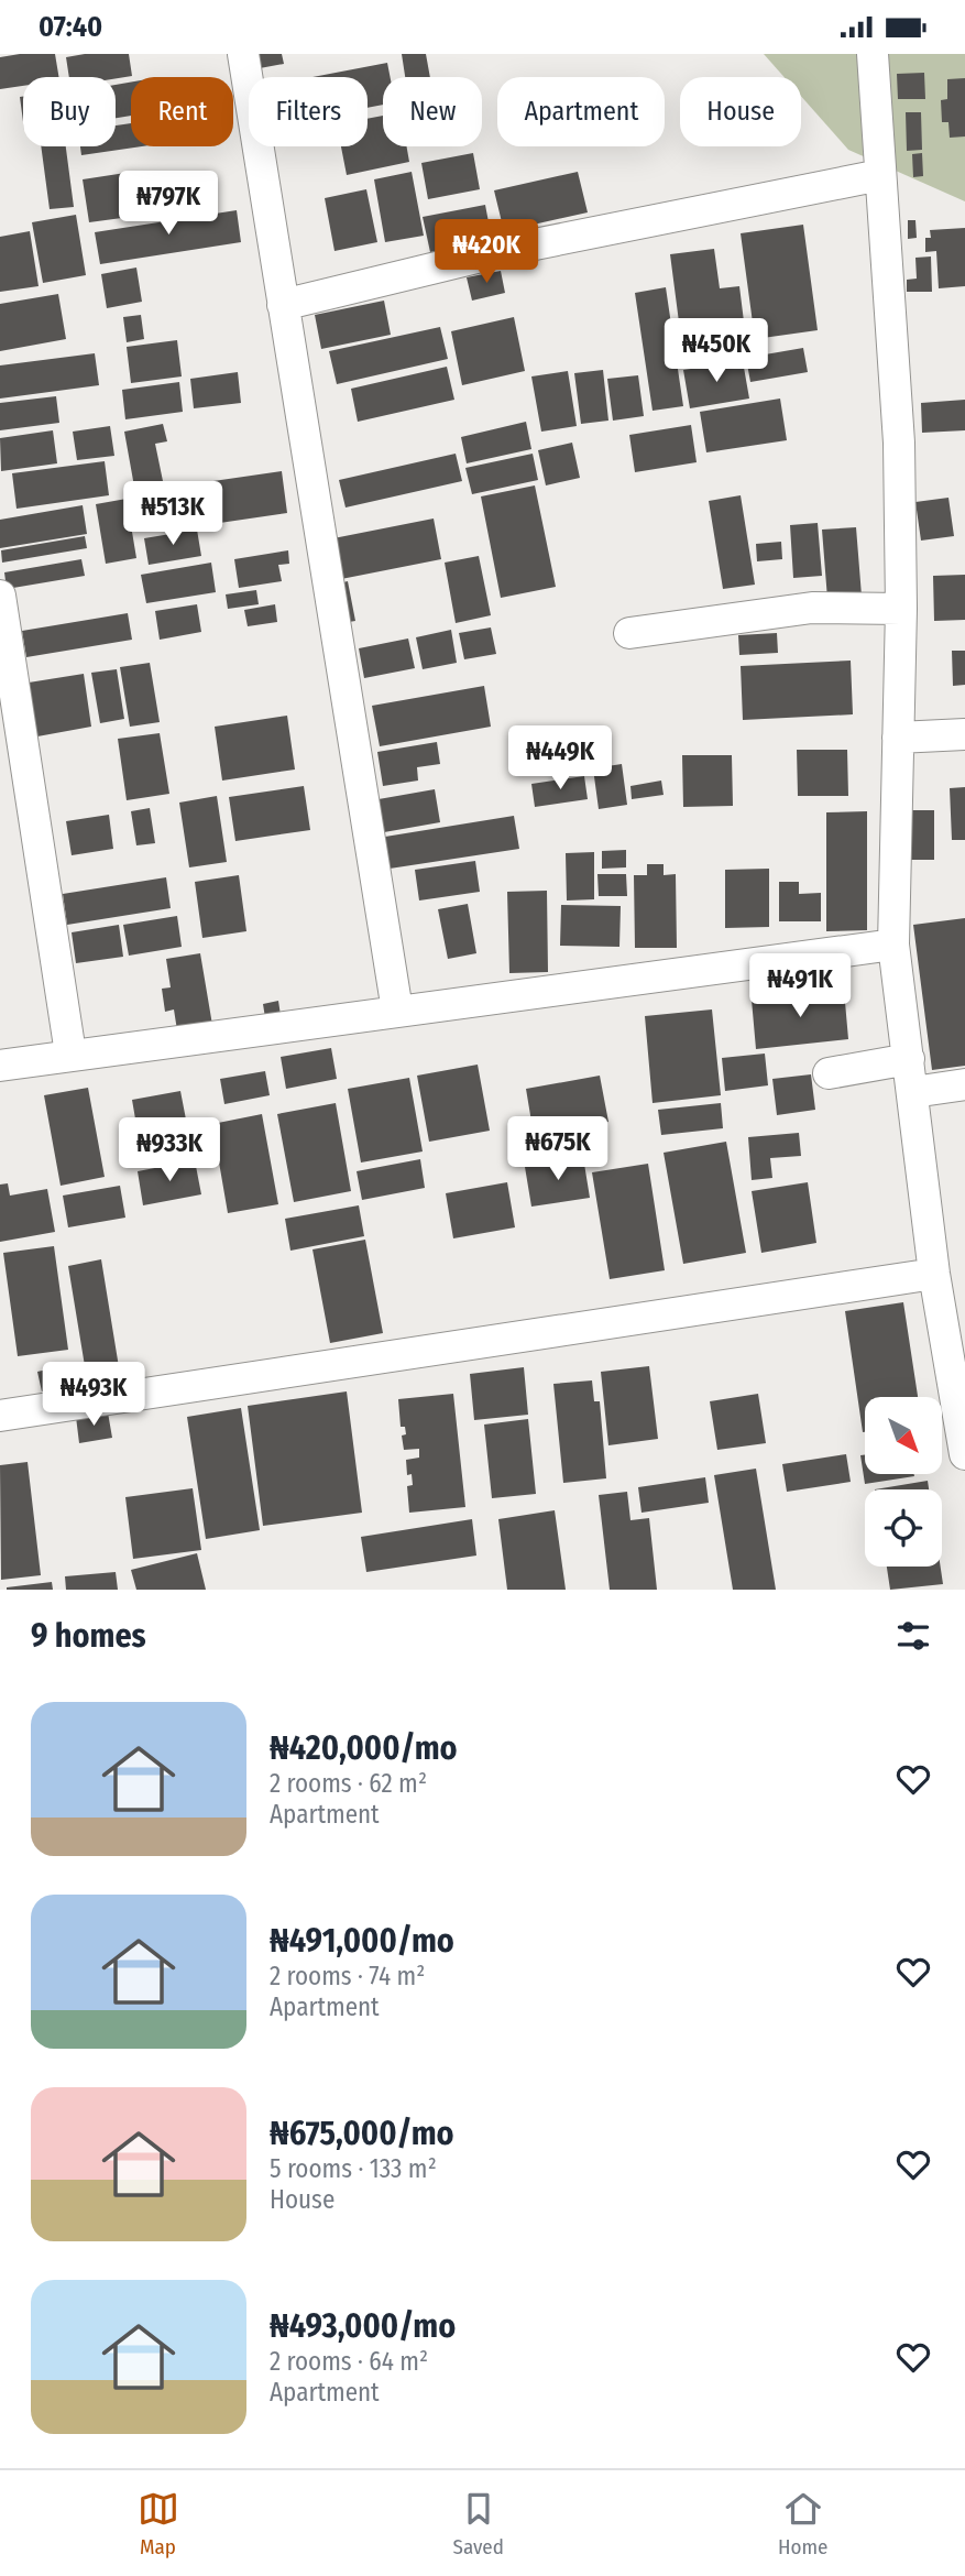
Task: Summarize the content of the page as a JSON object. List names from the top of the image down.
{
  "north": "bottom right",
  "page": {
    "status": "07:40",
    "chip": [
      "Buy",
      "Rent",
      "Filters",
      "New",
      "Apartment",
      "House"
    ],
    "price": [
      "₦797K",
      "₦420K",
      "₦450K",
      "₦513K",
      "₦449K",
      "₦491K",
      "₦675K",
      "₦933K",
      "₦493K"
    ],
    "heading": "9 homes",
    "list": [
      {
        "name": "₦420,000/mo",
        "note": "2 rooms · 62 m² · Apartment"
      },
      {
        "name": "₦491,000/mo",
        "note": "2 rooms · 74 m² · Apartment"
      },
      {
        "name": "₦675,000/mo",
        "note": "5 rooms · 133 m² · House"
      },
      {
        "name": "₦493,000/mo",
        "note": "2 rooms · 64 m² · Apartment"
      }
    ],
    "tabs": ["Map", "Saved", "Home"]
  }
}
